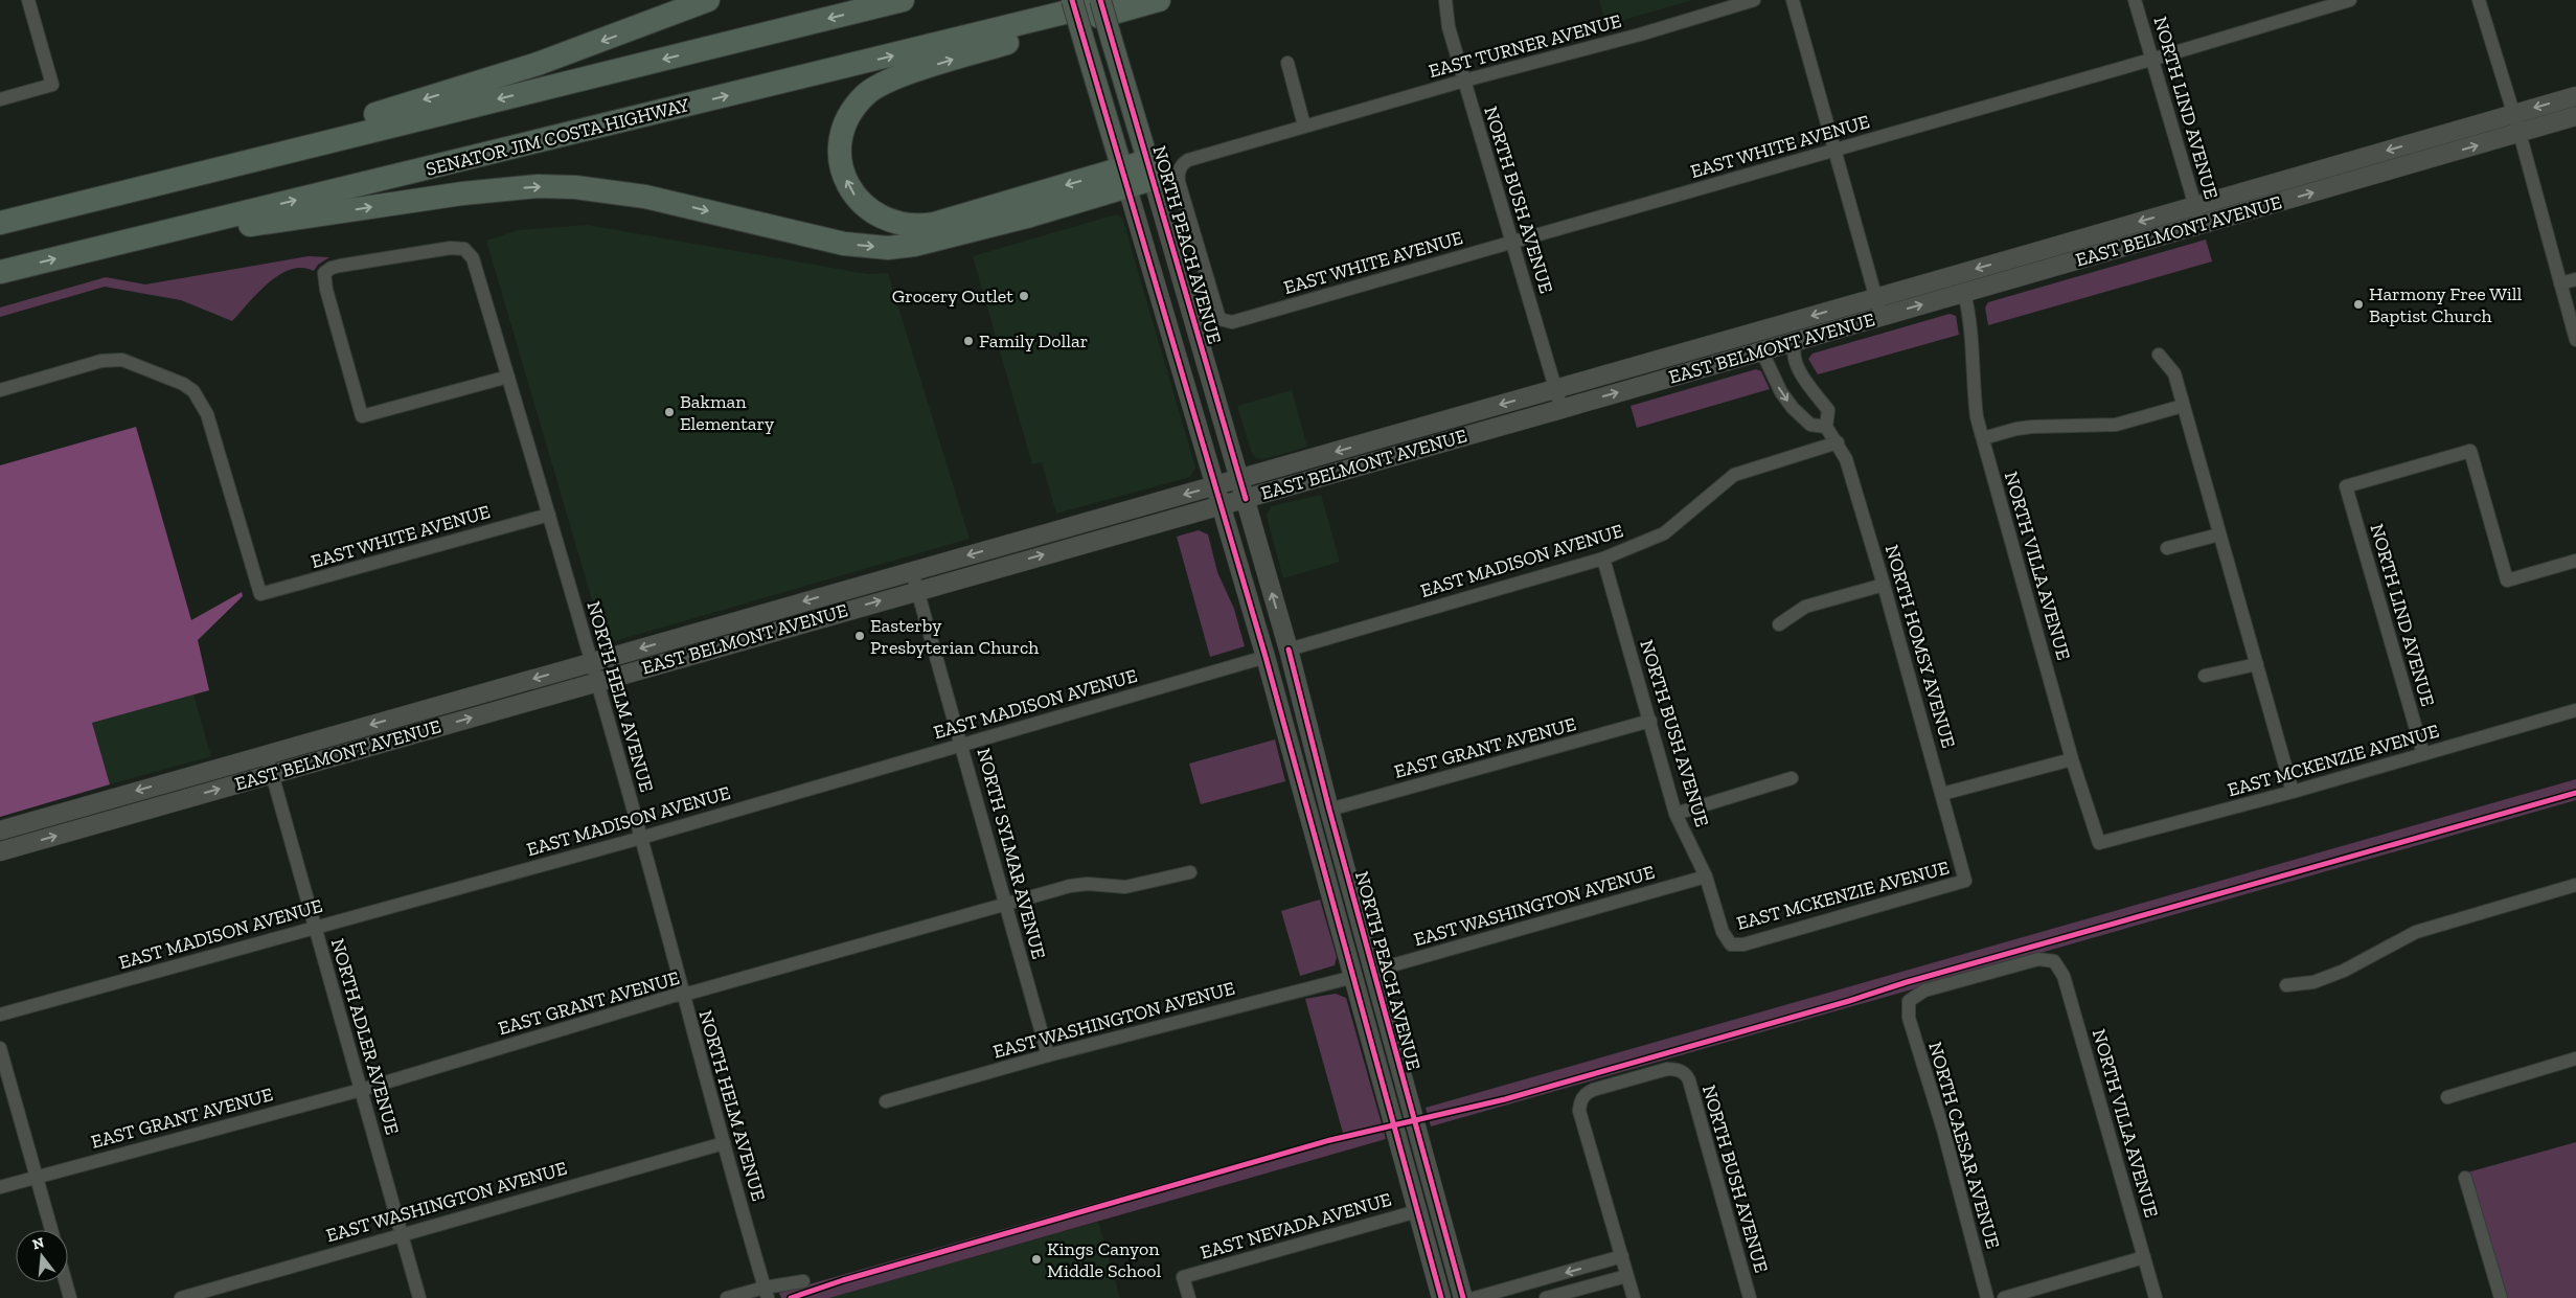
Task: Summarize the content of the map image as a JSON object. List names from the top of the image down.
{
  "streets": {
    "highway": ["SENATOR JIM COSTA HIGHWAY"],
    "main road": ["EAST BELMONT AVENUE", "NORTH PEACH AVENUE"],
    "street": [
      "EAST TURNER AVENUE",
      "NORTH LIND AVENUE",
      "EAST WHITE AVENUE",
      "NORTH BUSH AVENUE",
      "EAST MADISON AVENUE",
      "NORTH VILLA AVENUE",
      "NORTH HOMSY AVENUE",
      "NORTH HELM AVENUE",
      "EAST GRANT AVENUE",
      "EAST MCKENZIE AVENUE",
      "NORTH SYLMAR AVENUE",
      "EAST WASHINGTON AVENUE",
      "NORTH ADLER AVENUE",
      "NORTH CAESAR AVENUE",
      "EAST NEVADA AVENUE"
    ]
  },
  "crossings": [
    ["EAST TURNER AVENUE", "EAST WHITE AVENUE"],
    ["EAST TURNER AVENUE", "NORTH BUSH AVENUE"],
    ["NORTH LIND AVENUE", "EAST WHITE AVENUE"],
    ["NORTH LIND AVENUE", "EAST BELMONT AVENUE"],
    ["NORTH LIND AVENUE", "EAST MCKENZIE AVENUE"],
    ["EAST WHITE AVENUE", "NORTH BUSH AVENUE"],
    ["EAST WHITE AVENUE", "NORTH HELM AVENUE"],
    ["NORTH BUSH AVENUE", "EAST BELMONT AVENUE"],
    ["NORTH BUSH AVENUE", "EAST MADISON AVENUE"],
    ["NORTH BUSH AVENUE", "EAST GRANT AVENUE"],
    ["NORTH BUSH AVENUE", "EAST MCKENZIE AVENUE"],
    ["NORTH BUSH AVENUE", "EAST WASHINGTON AVENUE"],
    ["EAST BELMONT AVENUE", "NORTH PEACH AVENUE"],
    ["EAST BELMONT AVENUE", "NORTH VILLA AVENUE"],
    ["EAST BELMONT AVENUE", "NORTH HOMSY AVENUE"],
    ["EAST BELMONT AVENUE", "NORTH HELM AVENUE"],
    ["EAST BELMONT AVENUE", "NORTH SYLMAR AVENUE"],
    ["EAST BELMONT AVENUE", "NORTH ADLER AVENUE"],
    ["NORTH PEACH AVENUE", "EAST MADISON AVENUE"],
    ["NORTH PEACH AVENUE", "EAST GRANT AVENUE"],
    ["NORTH PEACH AVENUE", "EAST WASHINGTON AVENUE"],
    ["NORTH PEACH AVENUE", "EAST NEVADA AVENUE"],
    ["EAST MADISON AVENUE", "NORTH HOMSY AVENUE"],
    ["EAST MADISON AVENUE", "NORTH HELM AVENUE"],
    ["EAST MADISON AVENUE", "NORTH SYLMAR AVENUE"],
    ["EAST MADISON AVENUE", "NORTH ADLER AVENUE"],
    ["NORTH VILLA AVENUE", "EAST MCKENZIE AVENUE"],
    ["NORTH VILLA AVENUE", "NORTH CAESAR AVENUE"],
    ["NORTH HOMSY AVENUE", "EAST MCKENZIE AVENUE"],
    ["NORTH HELM AVENUE", "EAST GRANT AVENUE"],
    ["NORTH HELM AVENUE", "EAST WASHINGTON AVENUE"],
    ["EAST GRANT AVENUE", "NORTH SYLMAR AVENUE"],
    ["EAST GRANT AVENUE", "NORTH ADLER AVENUE"],
    ["NORTH SYLMAR AVENUE", "EAST WASHINGTON AVENUE"],
    ["EAST WASHINGTON AVENUE", "NORTH ADLER AVENUE"]
  ],
  "places": [
    "Grocery Outlet",
    "Harmony Free Will Baptist Church",
    "Family Dollar",
    "Bakman Elementary",
    "Easterby Presbyterian Church",
    "Kings Canyon Middle School"
  ],
  "north": "top"
}
